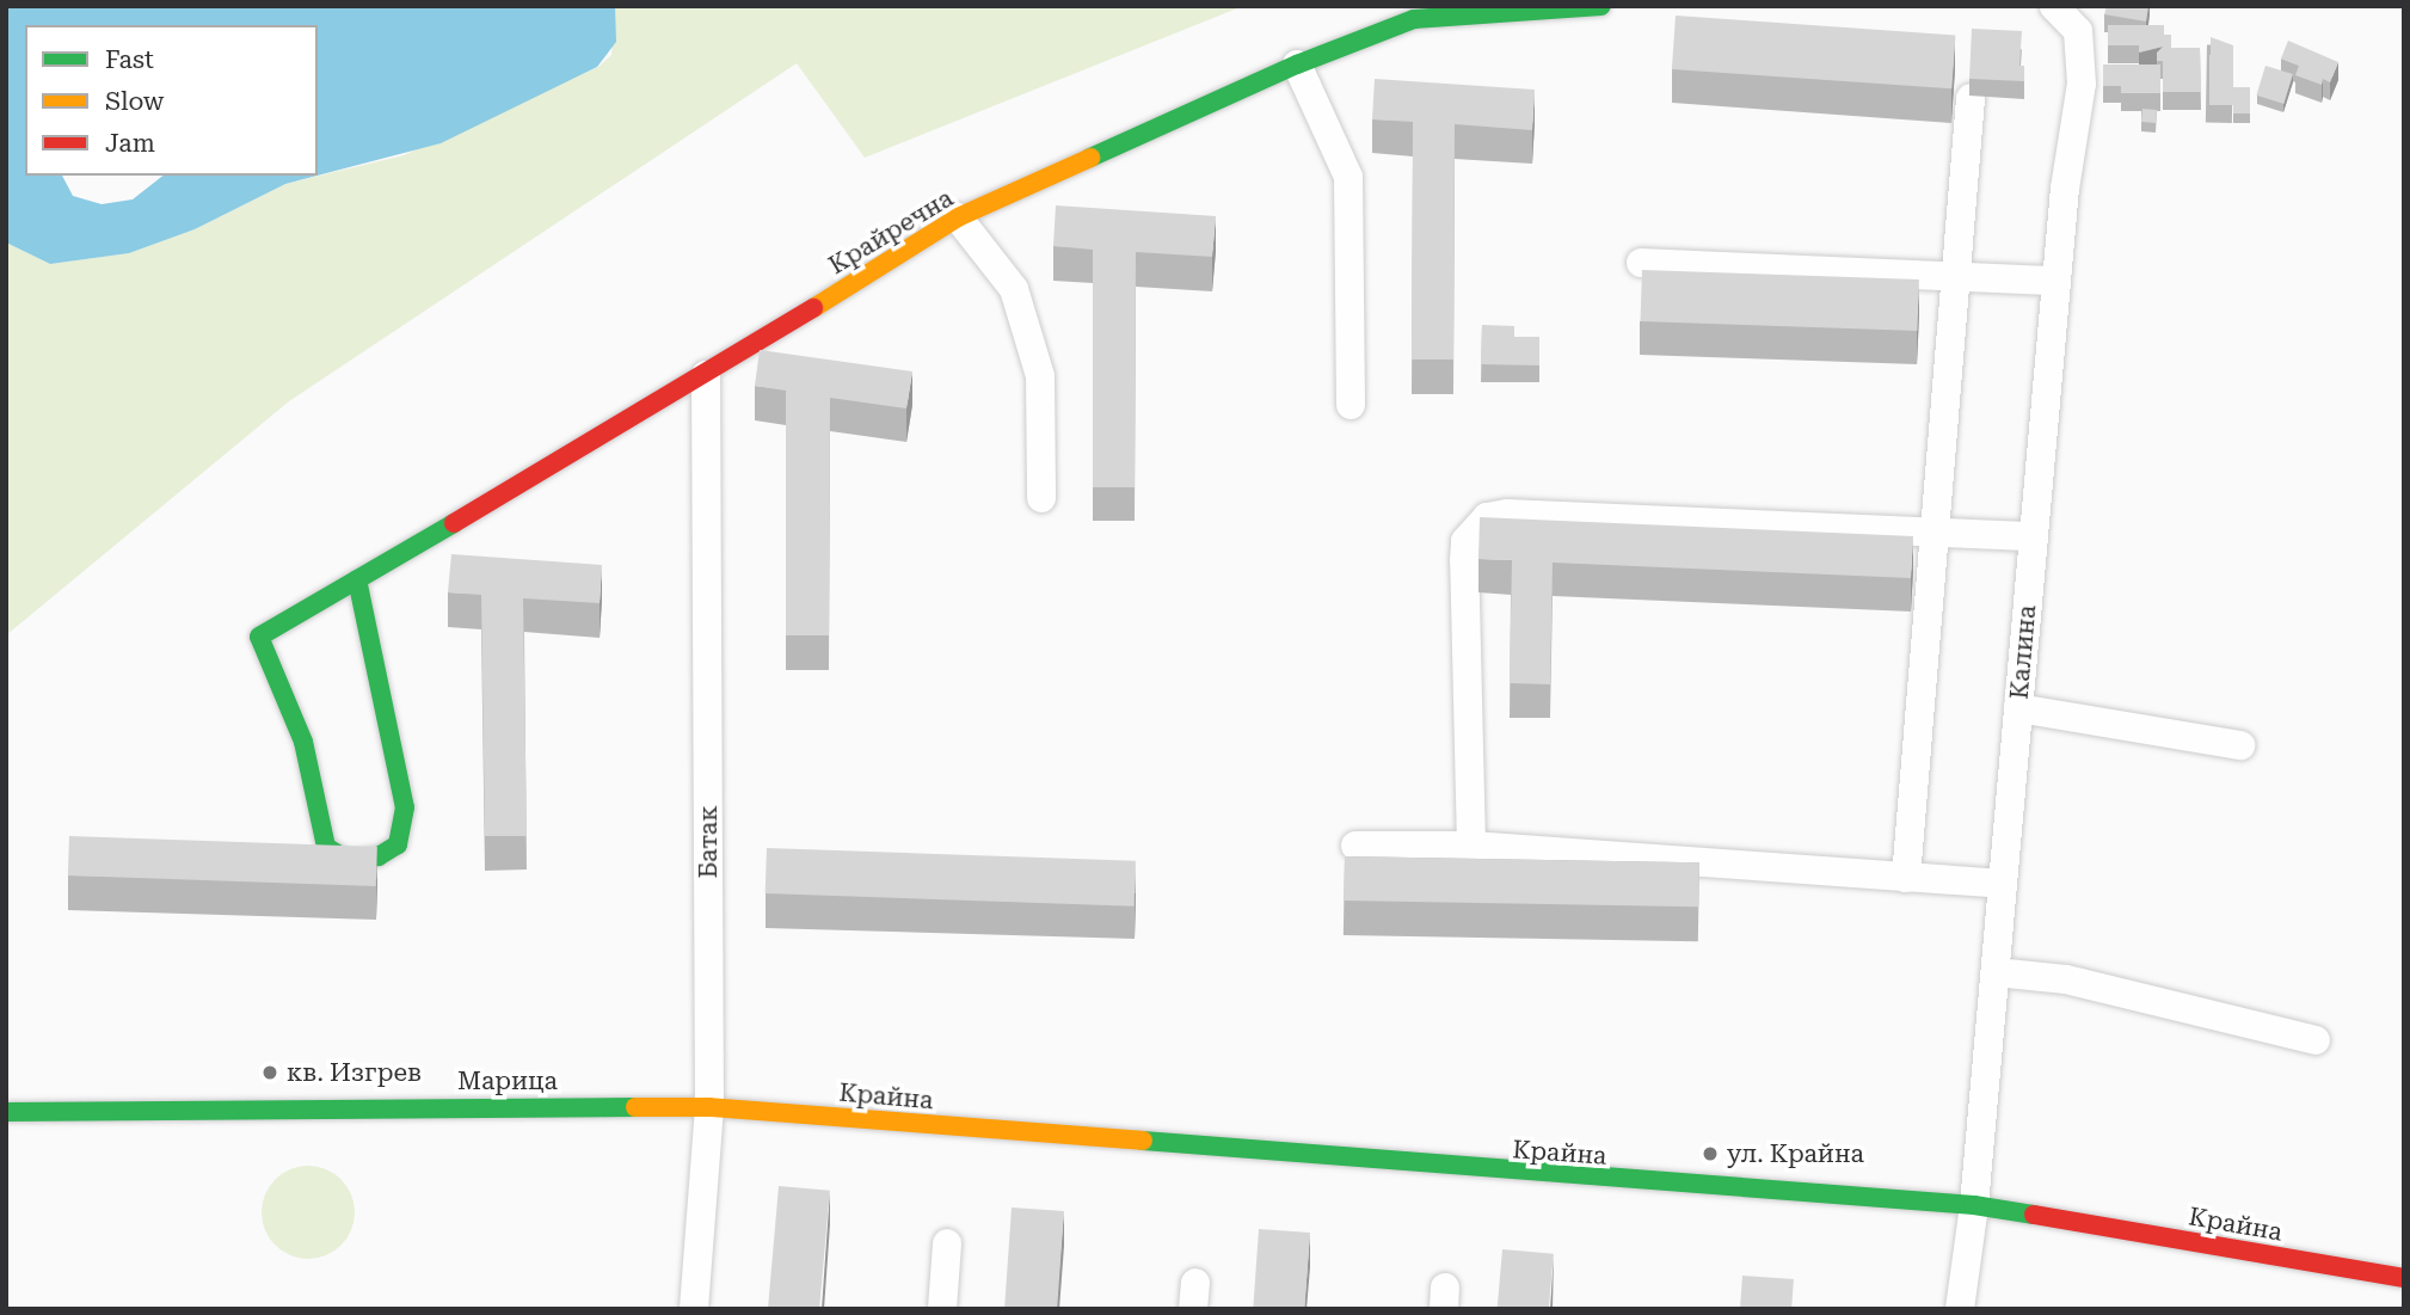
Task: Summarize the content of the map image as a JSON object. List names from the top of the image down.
{
  "streets": {
    "street": [
      "Крайречна",
      "Калина",
      "Батак",
      "Марица",
      "Крайна"
    ]
  },
  "crossings": [
    ["Крайречна", "Батак"],
    ["Калина", "Крайна"],
    ["Батак", "Марица"],
    ["Батак", "Крайна"],
    ["Марица", "Крайна"]
  ],
  "places": ["кв. Изгрев", "ул. Крайна"],
  "legend": ["Fast", "Slow", "Jam"]
}
